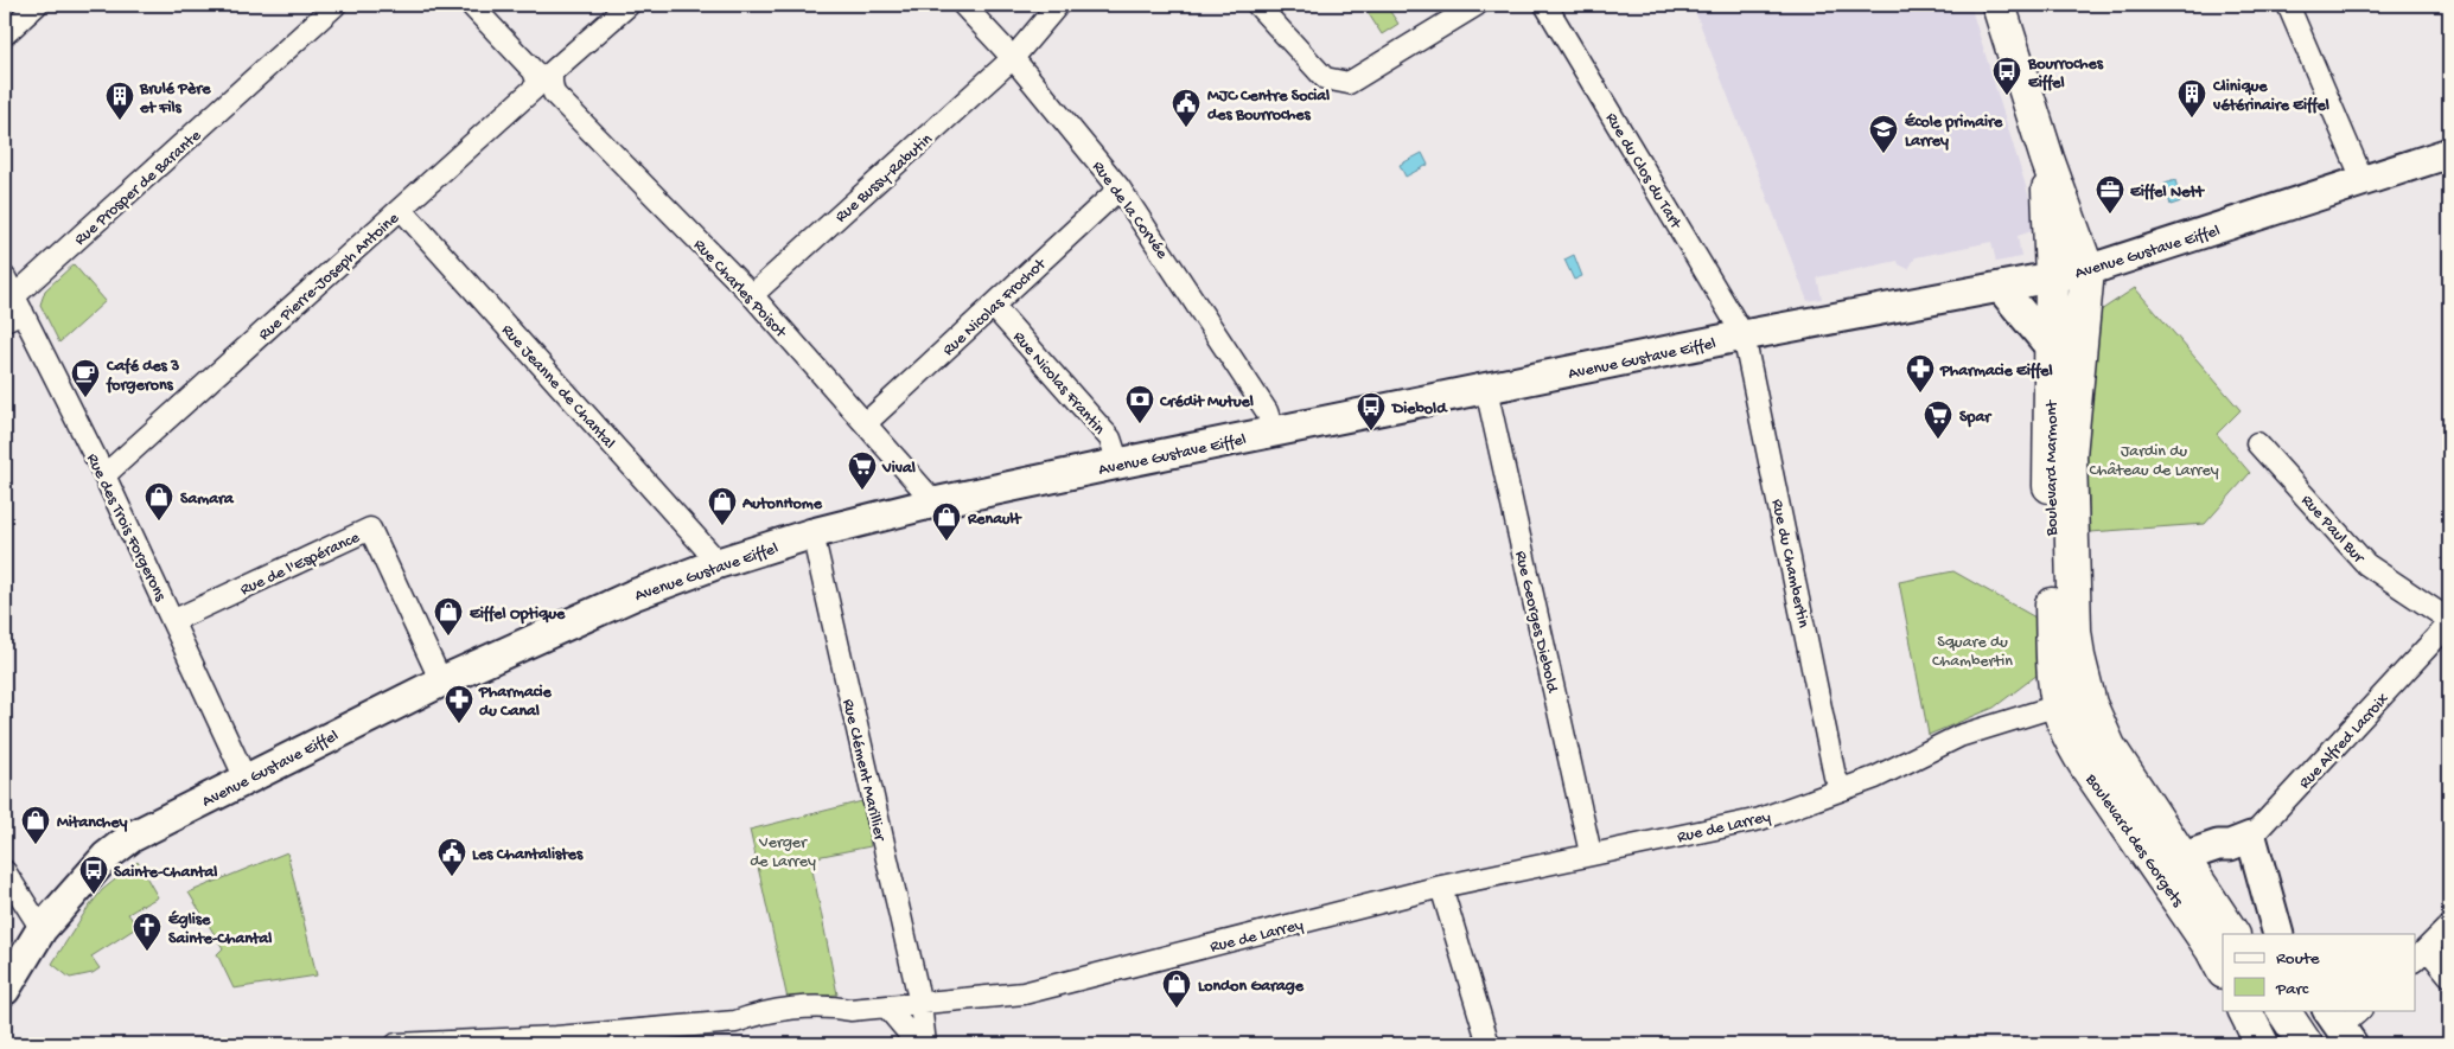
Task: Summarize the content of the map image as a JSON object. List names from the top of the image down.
{
  "streets": {
    "main road": [
      "Avenue Gustave Eiffel",
      "Boulevard Marmont",
      "Rue Alfred Lacroix",
      "Boulevard des Gorgets"
    ],
    "street": [
      "Rue du Clos du Tart",
      "Rue Bussy-Rabutin",
      "Rue Prosper de Barante",
      "Rue de la Corvée",
      "Rue Pierre-Joseph Antoine",
      "Rue Charles Poisot",
      "Rue Nicolas Frochot",
      "Rue Nicolas Frantin",
      "Rue Jeanne de Chantal",
      "Rue des Trois Forgerons",
      "Rue Paul Bur",
      "Rue de l'Espérance",
      "Rue du Chambertin",
      "Rue Georges Diebold",
      "Rue Clément Marillier",
      "Rue de Larrey"
    ]
  },
  "crossings": [
    ["Rue du Clos du Tart", "Avenue Gustave Eiffel"],
    ["Rue du Clos du Tart", "Rue du Chambertin"],
    ["Rue Bussy-Rabutin", "Rue de la Corvée"],
    ["Rue Bussy-Rabutin", "Rue Charles Poisot"],
    ["Rue Prosper de Barante", "Rue des Trois Forgerons"],
    ["Rue de la Corvée", "Avenue Gustave Eiffel"],
    ["Rue de la Corvée", "Rue Nicolas Frochot"],
    ["Avenue Gustave Eiffel", "Rue Charles Poisot"],
    ["Avenue Gustave Eiffel", "Rue Nicolas Frantin"],
    ["Avenue Gustave Eiffel", "Rue Jeanne de Chantal"],
    ["Avenue Gustave Eiffel", "Boulevard Marmont"],
    ["Avenue Gustave Eiffel", "Rue des Trois Forgerons"],
    ["Avenue Gustave Eiffel", "Rue de l'Espérance"],
    ["Avenue Gustave Eiffel", "Rue du Chambertin"],
    ["Avenue Gustave Eiffel", "Rue Georges Diebold"],
    ["Avenue Gustave Eiffel", "Rue Clément Marillier"],
    ["Rue Pierre-Joseph Antoine", "Rue Charles Poisot"],
    ["Rue Pierre-Joseph Antoine", "Rue Jeanne de Chantal"],
    ["Rue Pierre-Joseph Antoine", "Rue des Trois Forgerons"],
    ["Rue Charles Poisot", "Rue Nicolas Frochot"],
    ["Rue Nicolas Frochot", "Rue Nicolas Frantin"],
    ["Boulevard Marmont", "Rue de Larrey"],
    ["Boulevard Marmont", "Boulevard des Gorgets"],
    ["Rue des Trois Forgerons", "Rue de l'Espérance"],
    ["Rue Paul Bur", "Rue Alfred Lacroix"],
    ["Rue du Chambertin", "Rue de Larrey"],
    ["Rue Georges Diebold", "Rue de Larrey"],
    ["Rue Alfred Lacroix", "Boulevard des Gorgets"],
    ["Rue Clément Marillier", "Rue de Larrey"],
    ["Rue de Larrey", "Boulevard des Gorgets"]
  ],
  "parks": ["Jardin du Château de Larrey", "Square du Chambertin", "Verger de Larrey"],
  "places": {
    "bus stop": ["Bourroches Eiffel", "Diebold", "Sainte-Chantal"],
    "building": ["Clinique vétérinaire Eiffel", "Brulé Père et Fils"],
    "public building": ["MJC Centre Social des Bourroches", "Les Chantalistes"],
    "school or university": ["École primaire Larrey"],
    "office": ["Eiffel Nett"],
    "pharmacy": ["Pharmacie Eiffel", "Pharmacie du Canal"],
    "cafe": ["Café des 3 forgerons"],
    "bank": ["Crédit Mutuel"],
    "supermarket": ["Spar", "Vival"],
    "shop": [
      "Samara",
      "AutonHome",
      "Renault",
      "Eiffel Optique",
      "Mitanchey",
      "London Garage"
    ],
    "church": ["Église Sainte-Chantal"]
  },
  "legend": ["Route", "Parc"]
}
